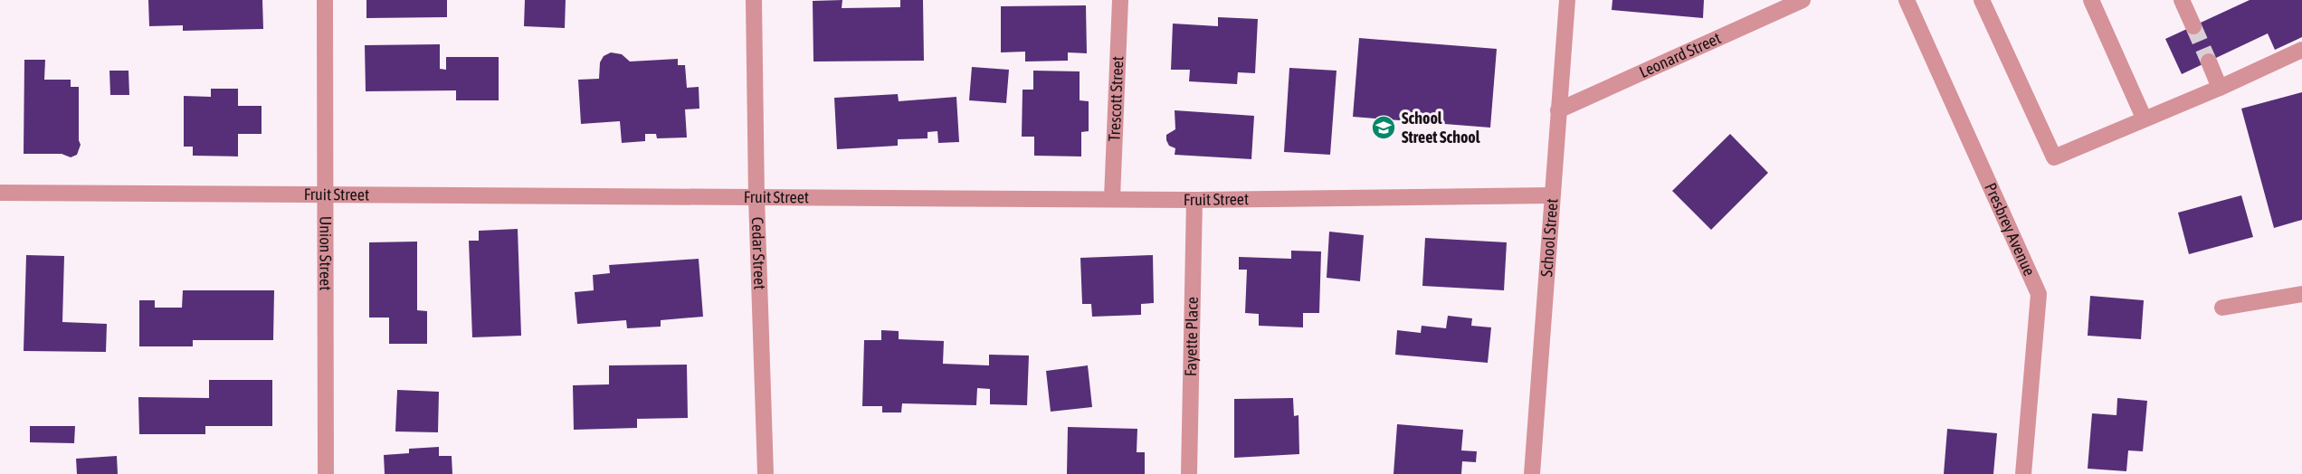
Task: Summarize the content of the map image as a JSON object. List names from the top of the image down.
{
  "streets": {
    "street": [
      "Leonard Street",
      "Trescott Street",
      "Fruit Street",
      "Presbrey Avenue",
      "School Street",
      "Union Street",
      "Cedar Street",
      "Fayette Place"
    ]
  },
  "crossings": [
    ["Leonard Street", "School Street"],
    ["Trescott Street", "Fruit Street"],
    ["Fruit Street", "School Street"],
    ["Fruit Street", "Union Street"],
    ["Fruit Street", "Cedar Street"],
    ["Fruit Street", "Fayette Place"]
  ],
  "places": {
    "school or university": ["School Street School"]
  }
}
